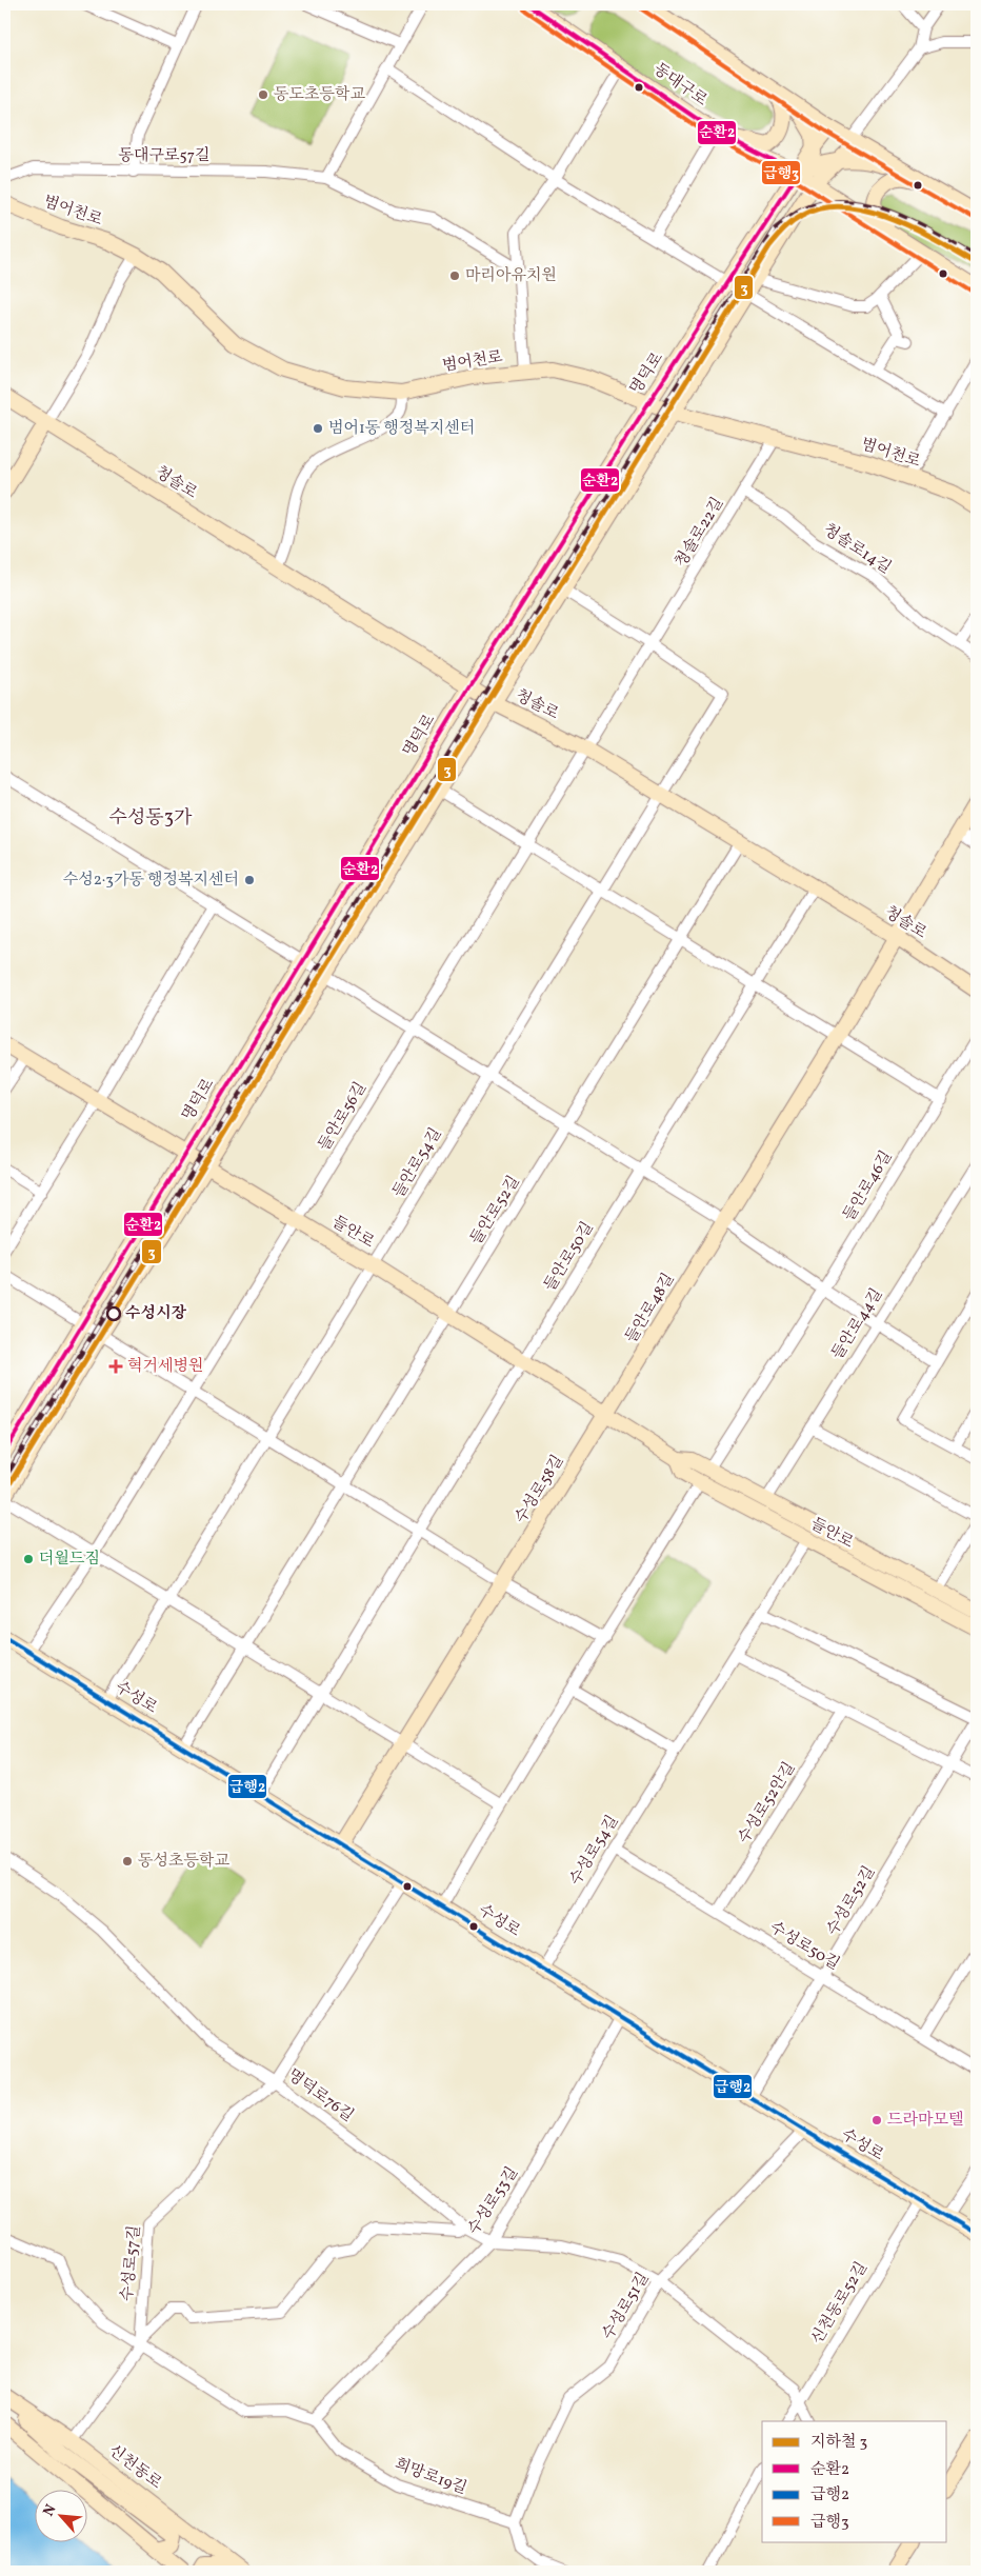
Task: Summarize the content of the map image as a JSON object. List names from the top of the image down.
{
  "streets": {
    "main road": [
      "동대구로",
      "범어천로",
      "명덕로",
      "청솔로",
      "들안로",
      "들안로48길",
      "수성로58길",
      "수성로",
      "신천동로"
    ],
    "street": [
      "동대구로57길",
      "청솔로22길",
      "청솔로14길",
      "들안로56길",
      "들안로54길",
      "들안로46길",
      "들안로52길",
      "들안로50길",
      "들안로44길",
      "수성로52안길",
      "수성로54길",
      "수성로52길",
      "수성로50길",
      "명덕로76길",
      "수성로53길",
      "수성로57길",
      "신천동로52길",
      "수성로51길",
      "희망로19길"
    ]
  },
  "crossings": [
    ["동대구로", "명덕로"],
    ["범어천로", "명덕로"],
    ["범어천로", "청솔로22길"],
    ["명덕로", "청솔로"],
    ["명덕로", "들안로"],
    ["청솔로", "청솔로22길"],
    ["청솔로", "들안로56길"],
    ["청솔로", "들안로54길"],
    ["청솔로", "들안로52길"],
    ["청솔로", "들안로50길"],
    ["청솔로", "들안로48길"],
    ["청솔로22길", "청솔로14길"],
    ["청솔로22길", "들안로56길"],
    ["청솔로22길", "들안로54길"],
    ["들안로56길", "들안로"],
    ["들안로56길", "수성로"],
    ["들안로54길", "들안로"],
    ["들안로54길", "수성로"],
    ["들안로46길", "들안로"],
    ["들안로52길", "들안로"],
    ["들안로52길", "수성로"],
    ["들안로", "들안로50길"],
    ["들안로", "들안로48길"],
    ["들안로", "들안로44길"],
    ["들안로", "수성로58길"],
    ["들안로", "수성로54길"],
    ["들안로50길", "수성로"],
    ["들안로48길", "수성로58길"],
    ["수성로58길", "수성로"],
    ["수성로", "수성로54길"],
    ["수성로", "수성로52길"],
    ["수성로", "수성로53길"],
    ["수성로", "수성로57길"],
    ["수성로", "신천동로52길"],
    ["수성로", "수성로51길"],
    ["수성로52안길", "수성로50길"],
    ["수성로54길", "수성로52길"],
    ["수성로54길", "수성로50길"],
    ["수성로52길", "수성로50길"],
    ["명덕로76길", "수성로53길"],
    ["명덕로76길", "수성로57길"],
    ["명덕로76길", "신천동로52길"],
    ["명덕로76길", "수성로51길"],
    ["수성로53길", "희망로19길"],
    ["수성로51길", "희망로19길"]
  ],
  "districts": ["수성동3가"],
  "places": {
    "other": [
      "동도초등학교",
      "마리아유치원",
      "범어1동 행정복지센터",
      "수성2·3가동 행정복지센터",
      "수성시장",
      "더월드짐",
      "동성초등학교",
      "드라마모텔"
    ],
    "health": ["혁거세병원"]
  },
  "lines": [
    "transit line 순환2",
    "transit line 급행3",
    "metro line 3",
    "transit line 급행2"
  ],
  "legend": [
    "지하철 3",
    "순환2",
    "급행2",
    "급행3"
  ],
  "north": "top left"
}
